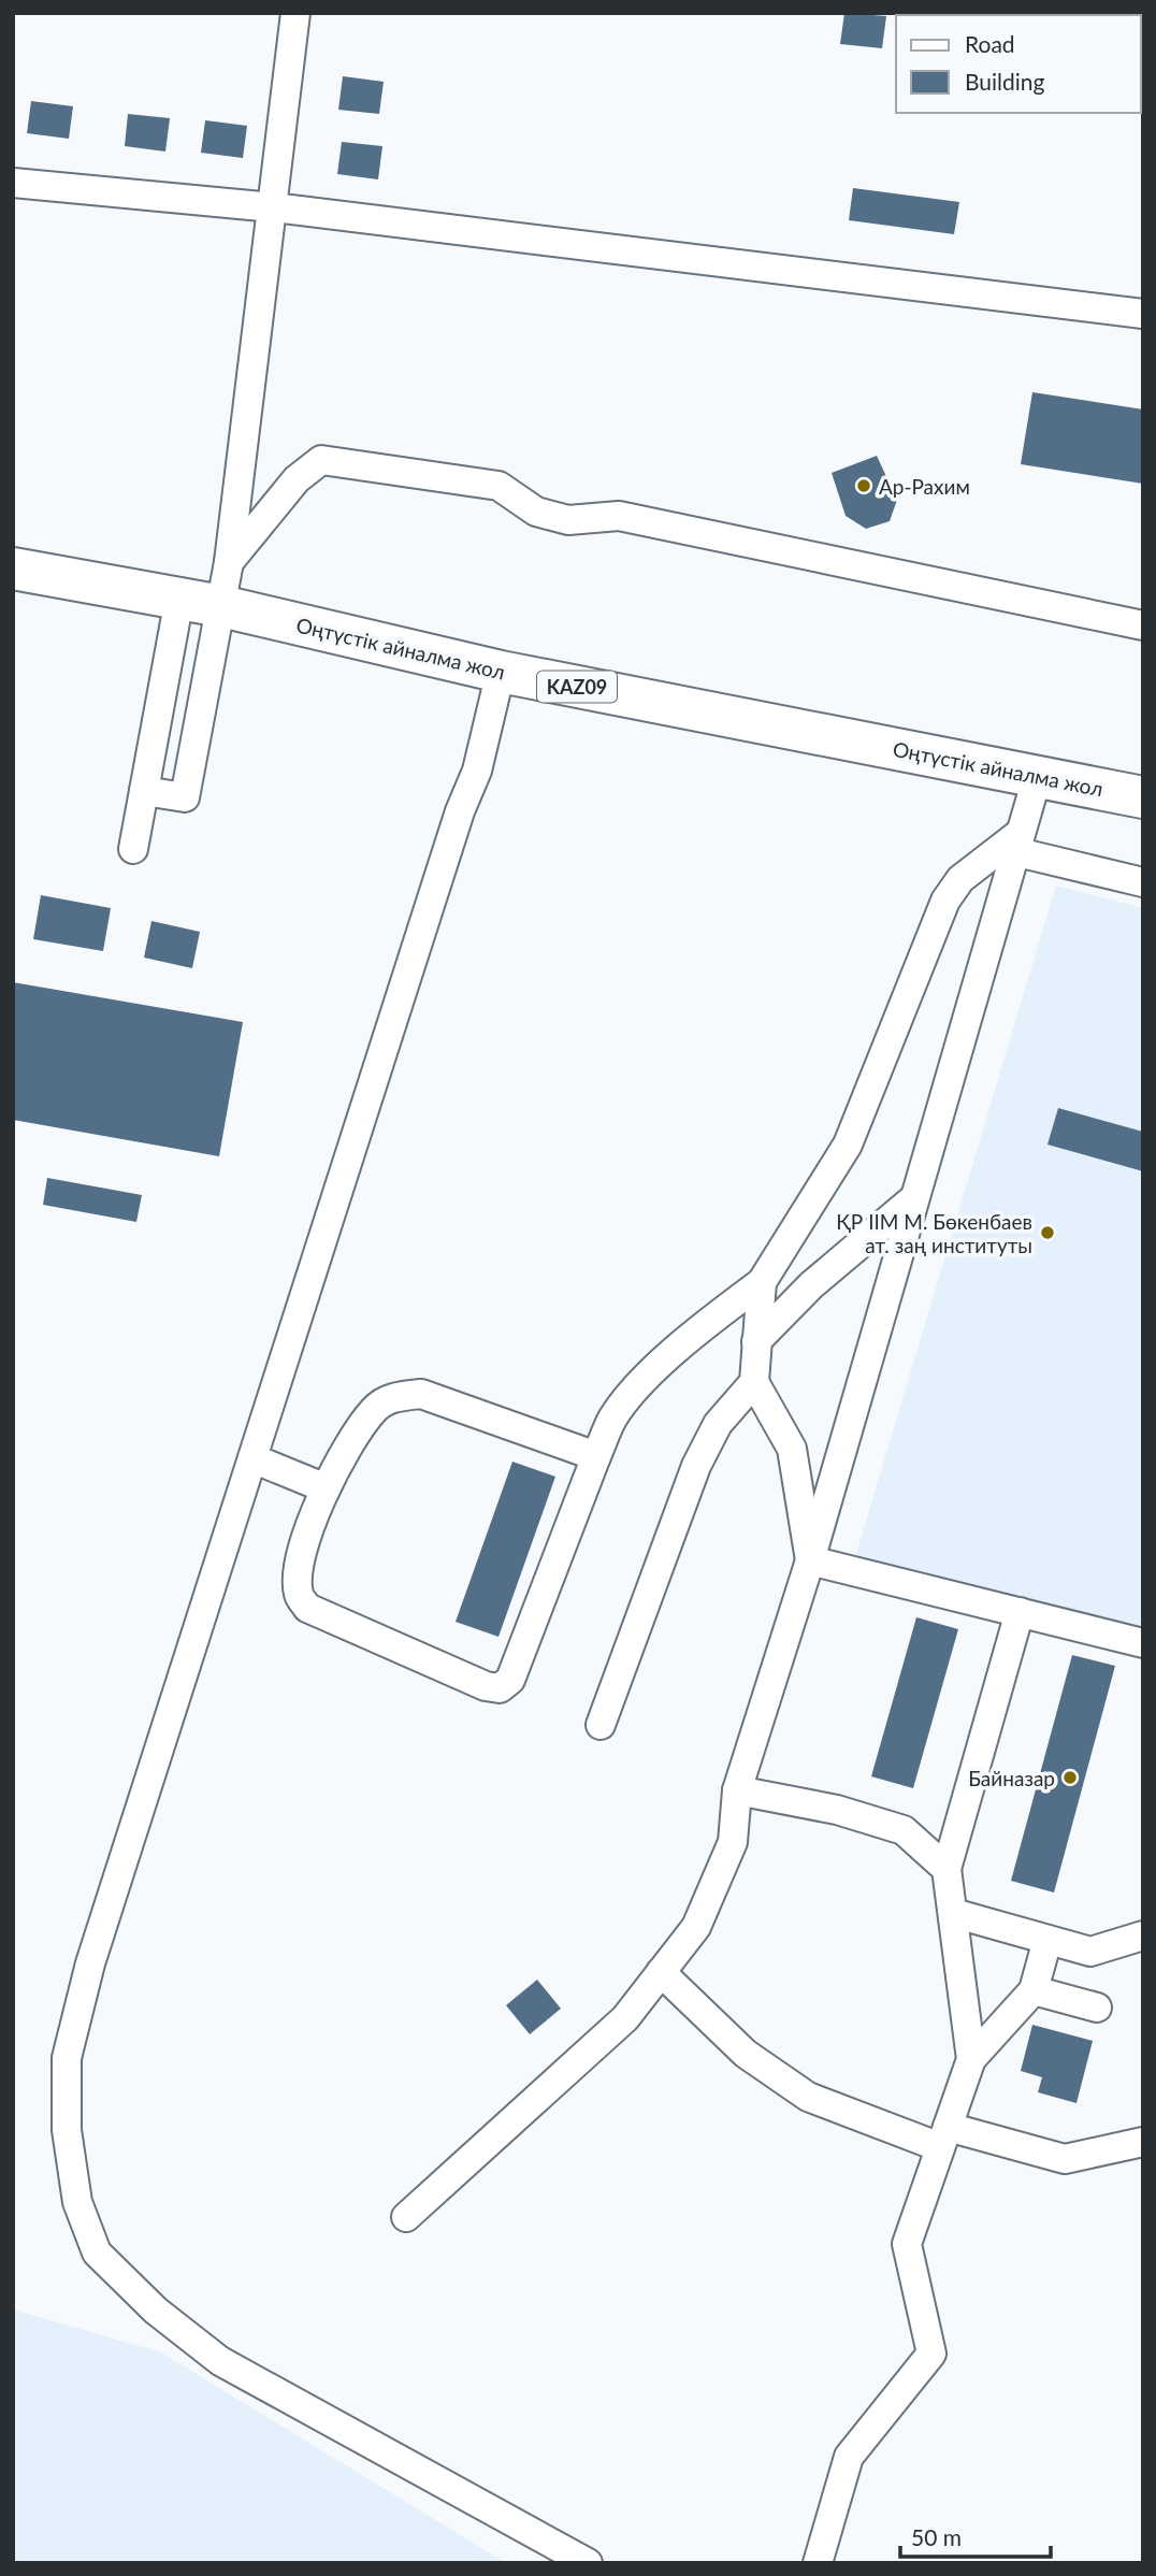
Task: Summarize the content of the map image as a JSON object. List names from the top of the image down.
{
  "streets": {
    "highway": ["Оңтүстік айналма жол", "KAZ09"]
  },
  "places": ["Ар-Рахим", "ҚР ІІМ М. Бөкенбаев ат. заң институты", "Байназар"],
  "legend": ["Road", "Building"],
  "scale_bar": "50 m"
}
